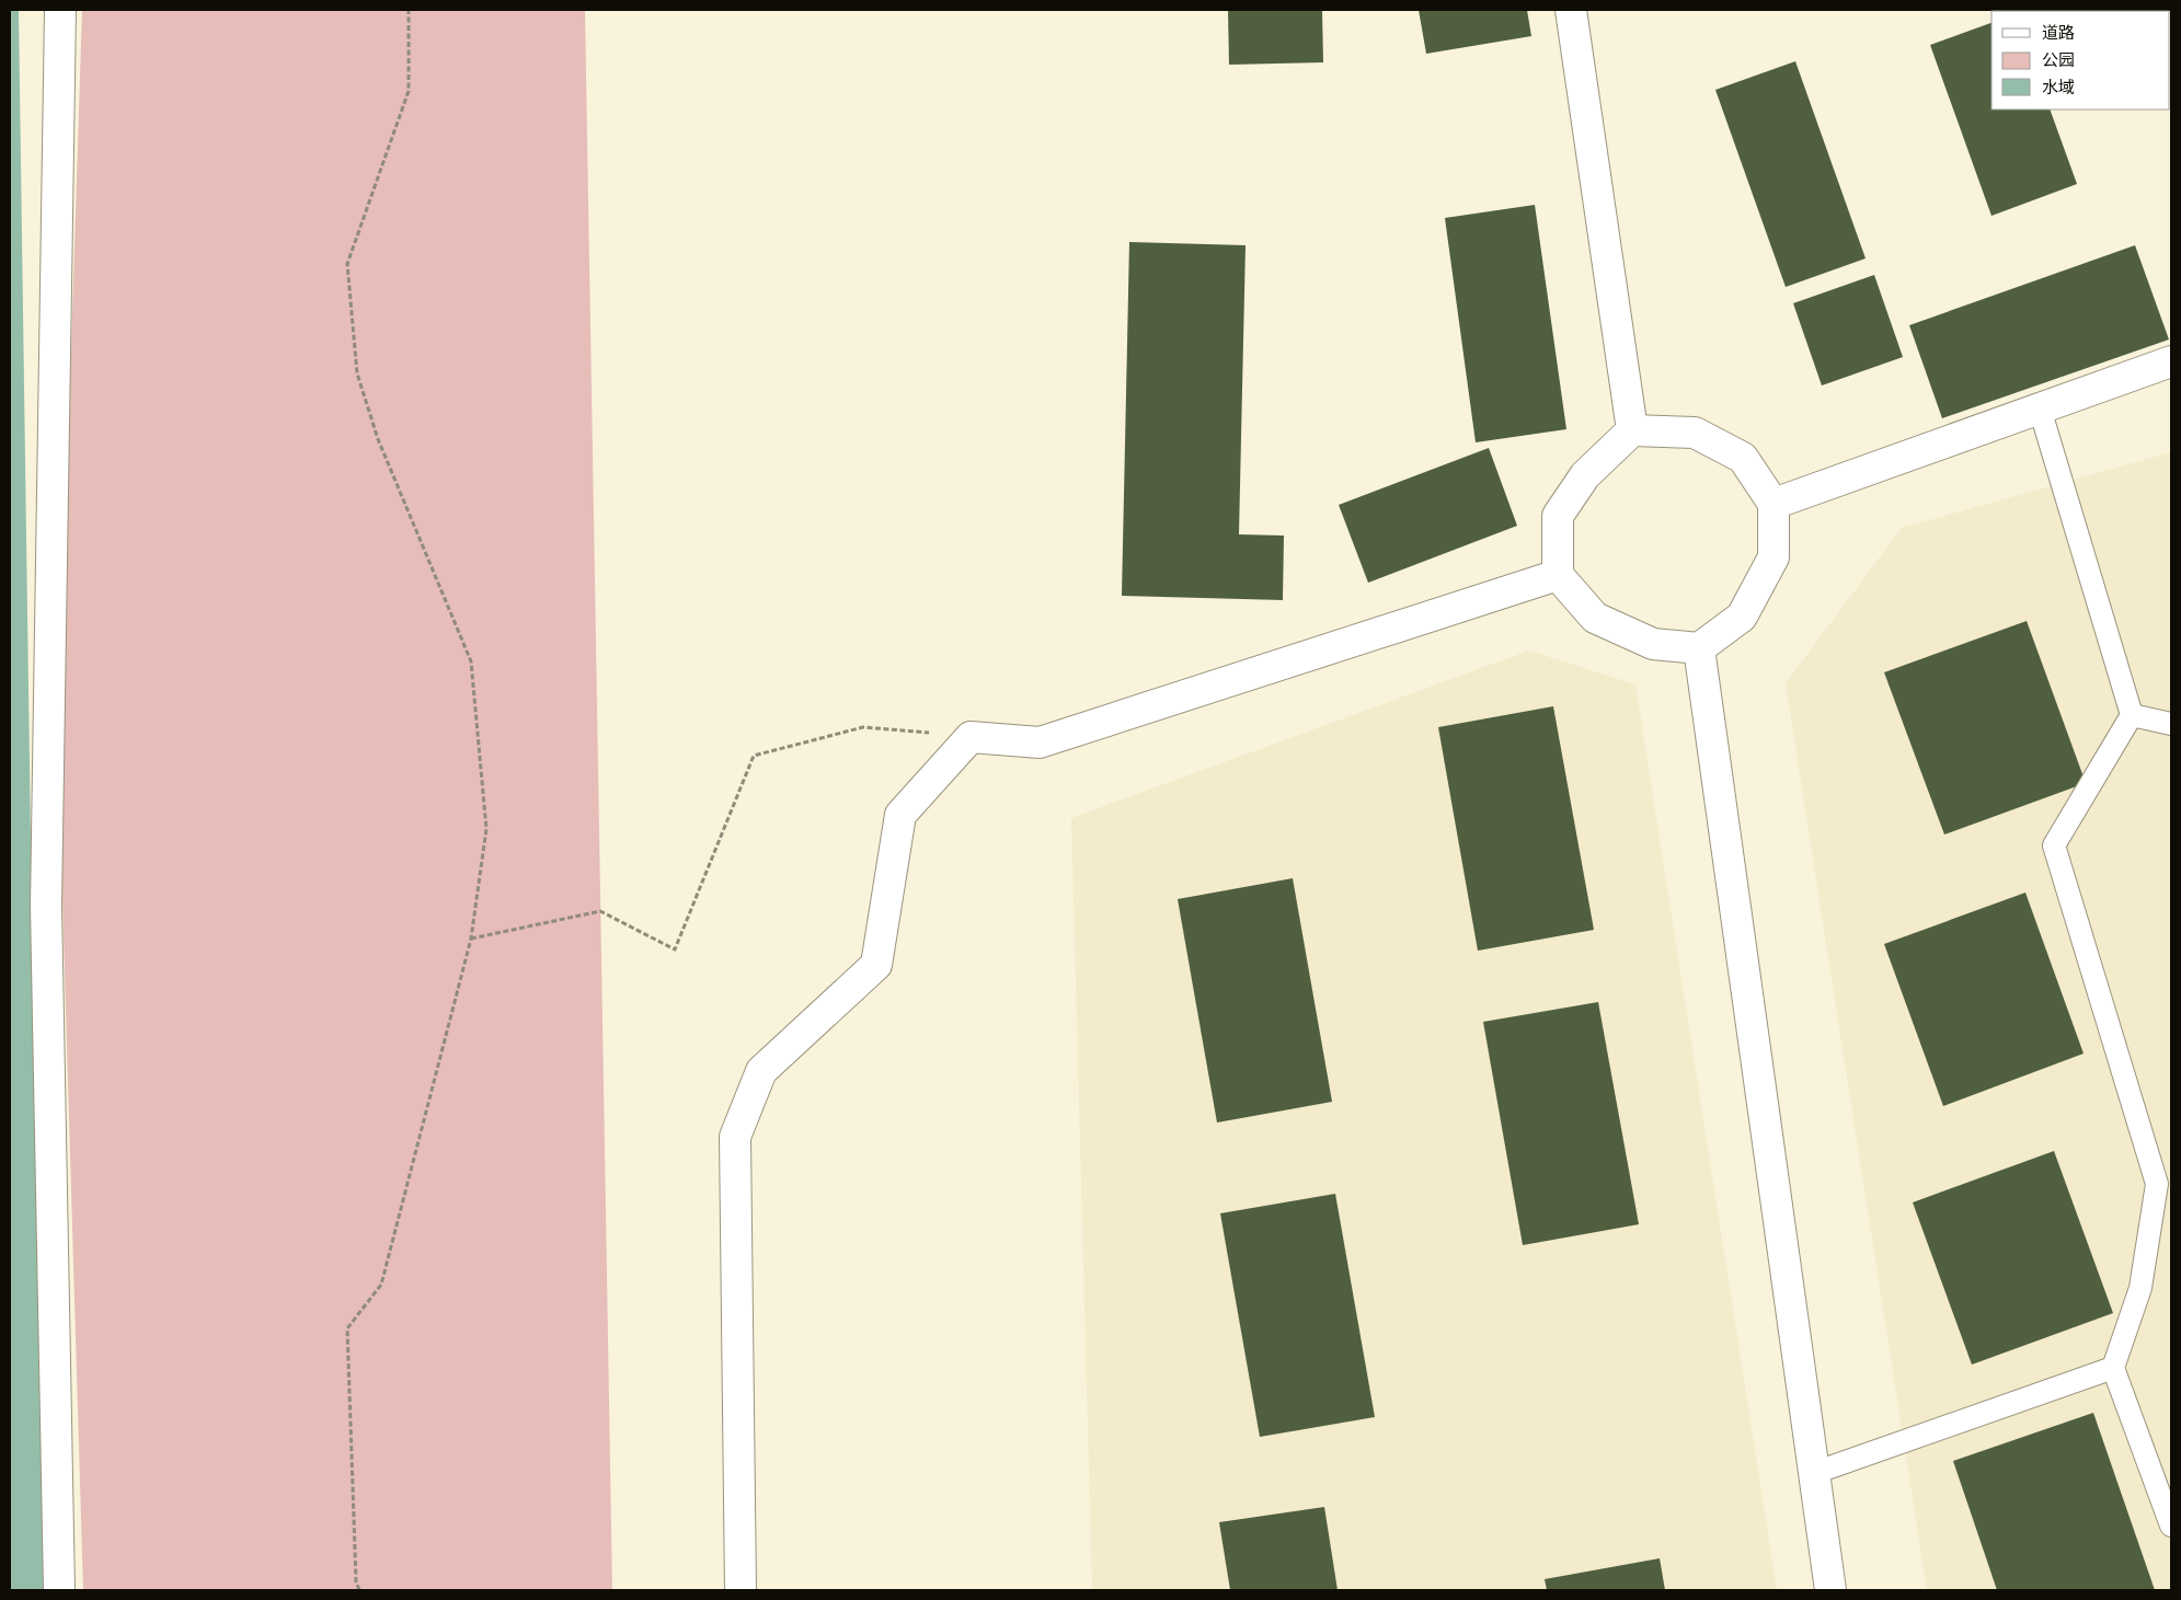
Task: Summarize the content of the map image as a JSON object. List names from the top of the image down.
{
  "legend": ["道路", "公园", "水域"]
}
